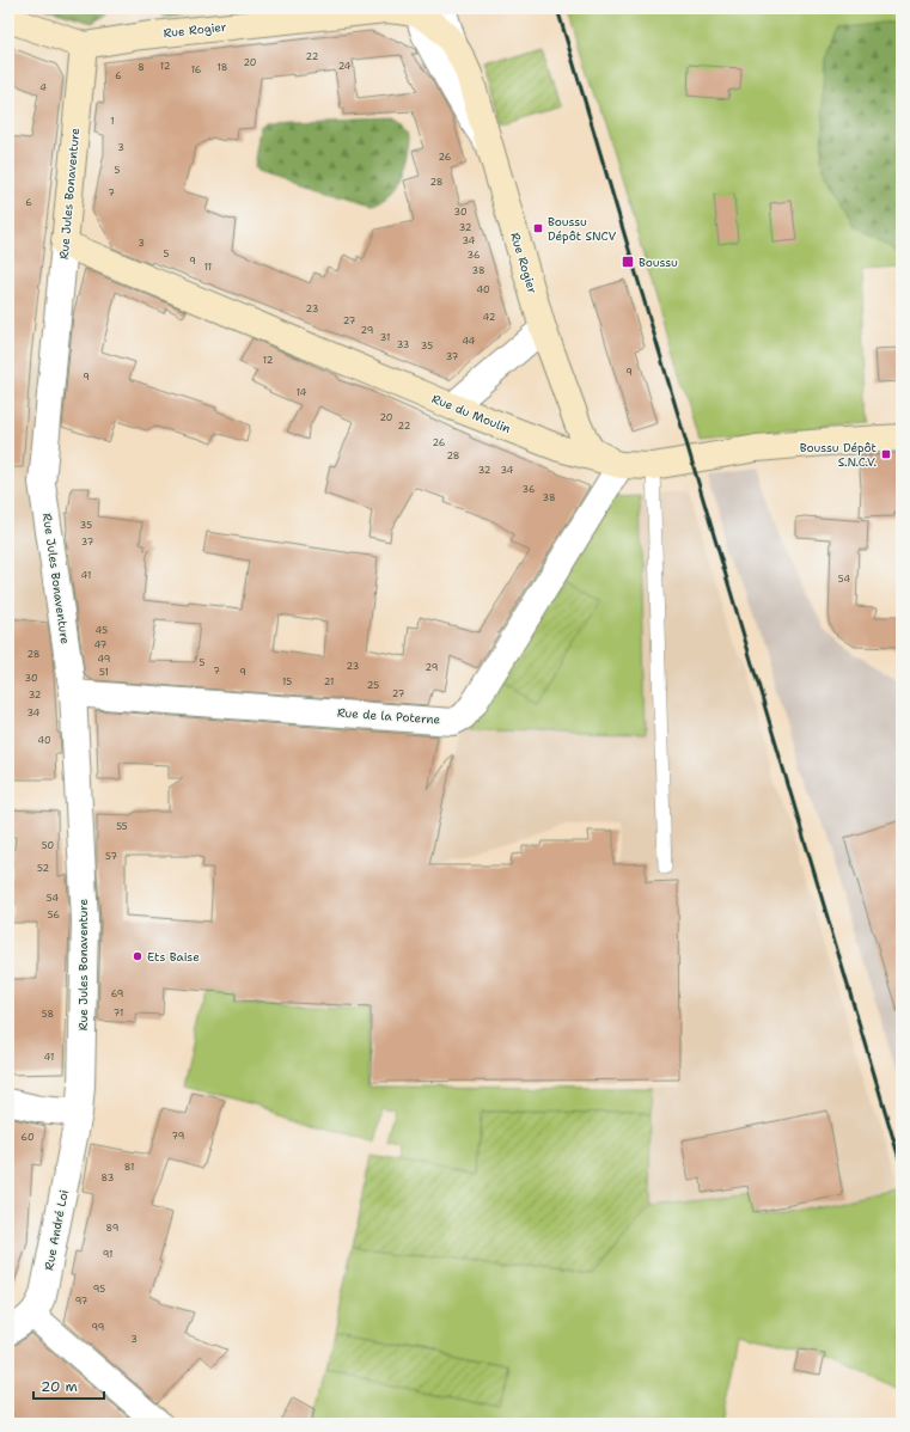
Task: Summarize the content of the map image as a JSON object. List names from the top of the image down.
{
  "streets": {
    "street": [
      "Rue Rogier",
      "Rue Jules Bonaventure",
      "Rue du Moulin",
      "Rue de la Poterne",
      "Rue André Loi"
    ]
  },
  "crossings": [
    ["Rue Rogier", "Rue Jules Bonaventure"],
    ["Rue Rogier", "Rue du Moulin"],
    ["Rue Rogier", "Rue de la Poterne"],
    ["Rue Jules Bonaventure", "Rue du Moulin"],
    ["Rue Jules Bonaventure", "Rue de la Poterne"],
    ["Rue Jules Bonaventure", "Rue André Loi"],
    ["Rue du Moulin", "Rue de la Poterne"]
  ],
  "places": {
    "transit": ["Boussu Dépôt SNCV", "Boussu", "Boussu Dépôt S.N.C.V."],
    "other": ["Ets Baise"]
  },
  "house_numbers": [
    "22",
    "20",
    "12",
    "24",
    "8",
    "18",
    "16",
    "6",
    "4",
    "1",
    "3",
    "26",
    "5",
    "28",
    "7",
    "6",
    "30",
    "32",
    "34",
    "3",
    "5",
    "36",
    "9",
    "11",
    "38",
    "40",
    "23",
    "42",
    "27",
    "29",
    "31",
    "44",
    "33",
    "35",
    "37",
    "12",
    "9",
    "9",
    "14",
    "20",
    "22",
    "26",
    "28",
    "32",
    "34",
    "36",
    "38",
    "35",
    "37",
    "41",
    "54",
    "45",
    "47",
    "28",
    "49",
    "5",
    "23",
    "29",
    "7",
    "51",
    "9",
    "30",
    "15",
    "21",
    "25",
    "27",
    "32",
    "34",
    "40",
    "55",
    "50",
    "57",
    "52",
    "54",
    "56",
    "69",
    "71",
    "58",
    "41",
    "79",
    "60",
    "81",
    "83",
    "89",
    "91",
    "95",
    "97",
    "99",
    "3"
  ],
  "scale_bar": "20 m"
}
